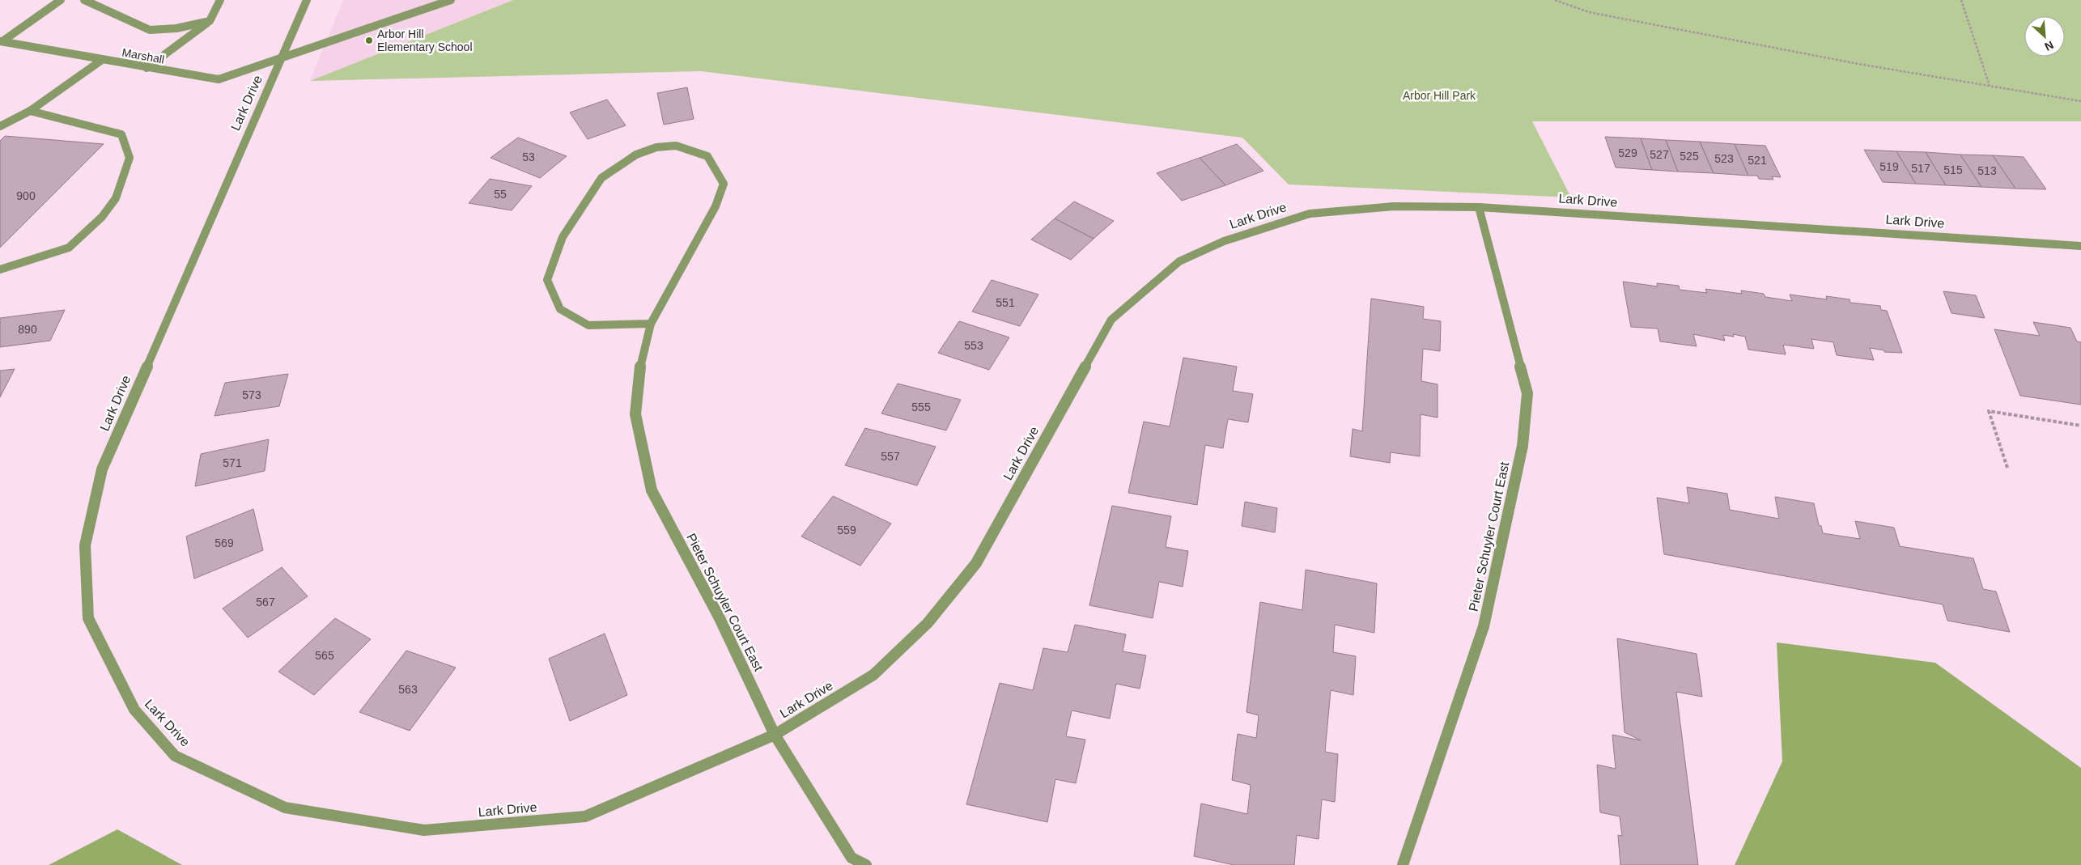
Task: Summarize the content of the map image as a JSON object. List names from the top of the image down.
{
  "streets": {
    "street": ["Marshall", "Lark Drive", "Pieter Schuyler Court East"]
  },
  "crossings": [
    ["Marshall", "Lark Drive"],
    ["Lark Drive", "Pieter Schuyler Court East"]
  ],
  "parks": ["Arbor Hill Park"],
  "places": ["Arbor Hill Elementary School"],
  "house_numbers": [
    "529",
    "527",
    "525",
    "53",
    "523",
    "521",
    "519",
    "517",
    "515",
    "513",
    "55",
    "900",
    "551",
    "890",
    "553",
    "573",
    "555",
    "557",
    "571",
    "559",
    "569",
    "567",
    "565",
    "563"
  ],
  "north": "bottom right"
}
